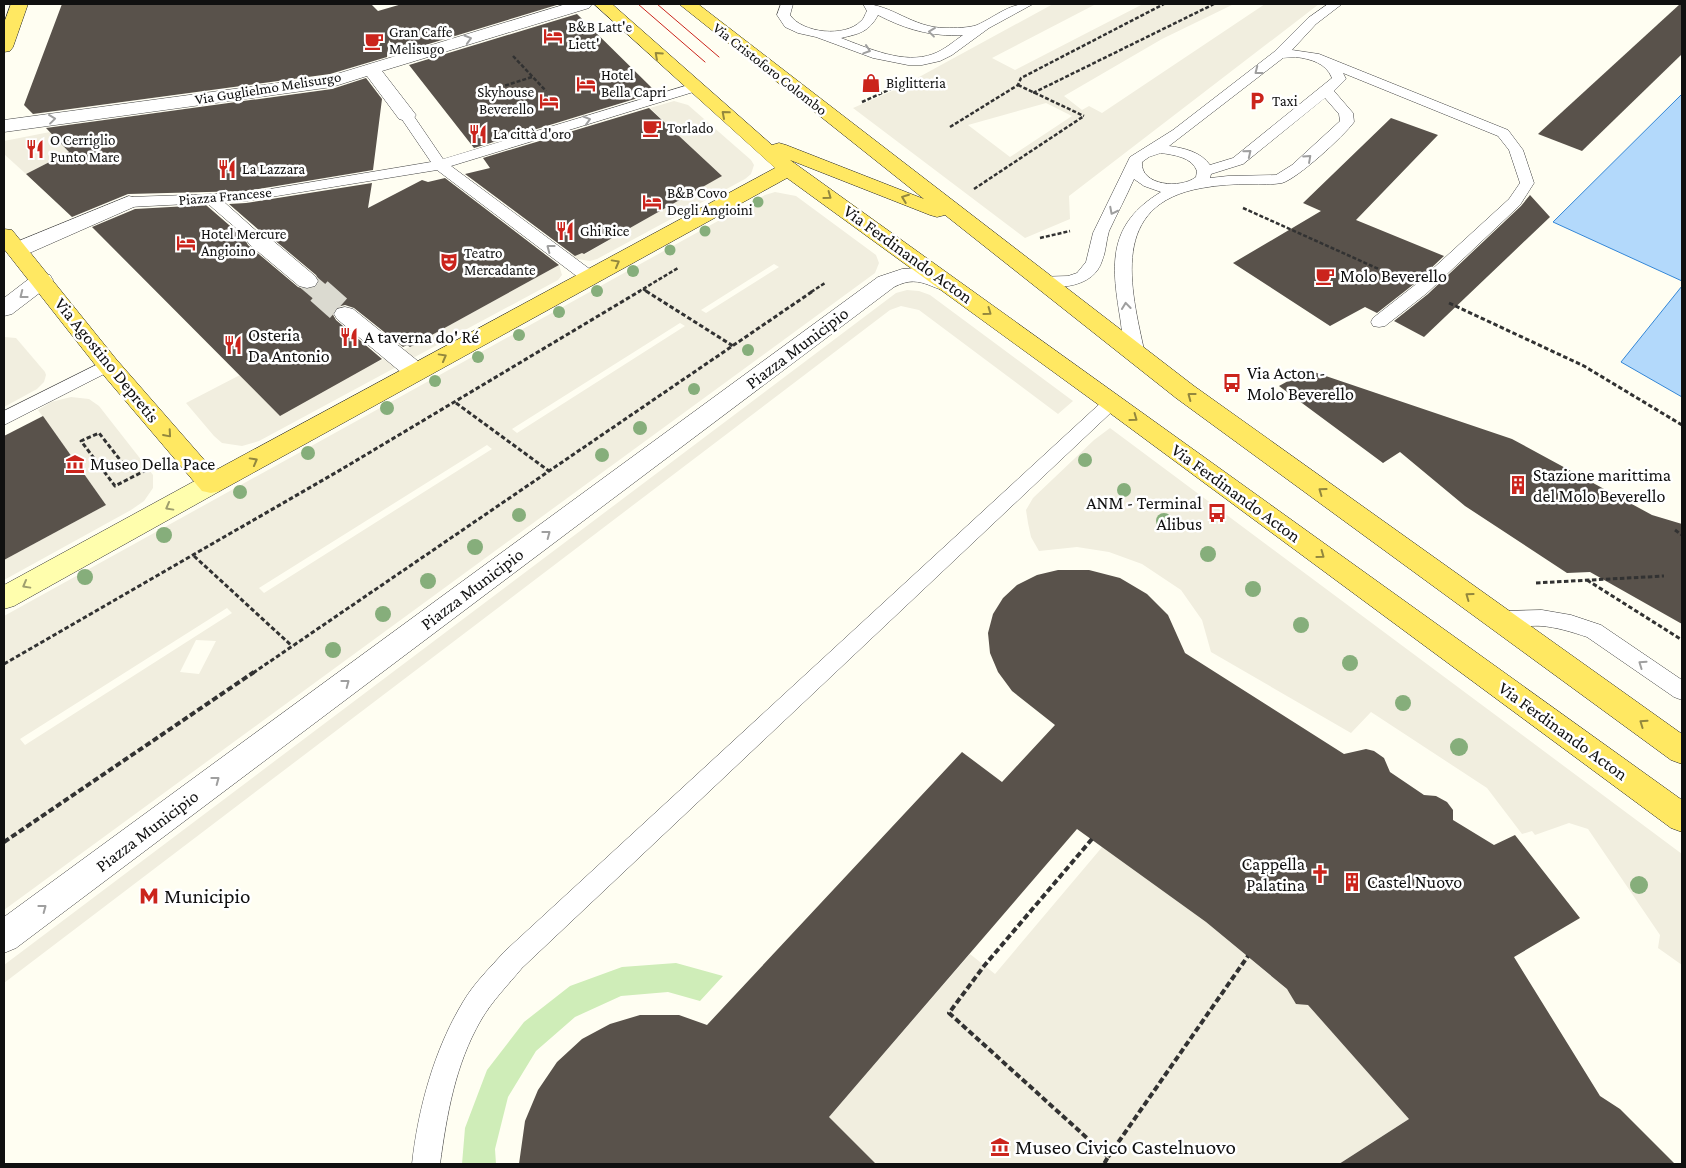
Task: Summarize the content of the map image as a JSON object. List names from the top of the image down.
{
  "streets": {
    "main road": ["Via Cristoforo Colombo", "Via Ferdinando Acton", "Via Agostino Depretis"],
    "street": ["Via Guglielmo Melisurgo", "Piazza Francese", "Piazza Municipio"]
  },
  "crossings": [
    ["Piazza Francese", "Via Agostino Depretis"],
    ["Via Ferdinando Acton", "Piazza Municipio"]
  ],
  "one_way": [
    "Via Guglielmo Melisurgo",
    "Piazza Francese",
    "Piazza Municipio",
    "Via Agostino Depretis"
  ],
  "places": {
    "hotel": [
      "B&B Latt'e Liett'",
      "Hotel Bella Capri",
      "Skyhouse Beverello",
      "B&B Covo Degli Angioini",
      "Hotel Mercure Angioino"
    ],
    "cafe": ["Gran Caffe Melisugo", "Torlado", "Molo Beverello"],
    "shop": ["Biglitteria"],
    "parking": ["Taxi"],
    "restaurant": [
      "La città d'oro",
      "O Cerriglio Punto Mare",
      "La Lazzara",
      "Ghi Rice",
      "A taverna do' Ré",
      "Osteria Da Antonio"
    ],
    "theatre": ["Teatro Mercadante"],
    "bus stop": ["Via Acton - Molo Beverello", "ANM - Terminal Alibus"],
    "museum": ["Museo Della Pace", "Museo Civico Castelnuovo"],
    "building": ["Stazione marittima del Molo Beverello", "Castel Nuovo"],
    "church": ["Cappella Palatina"],
    "metro station": ["Municipio"]
  }
}
